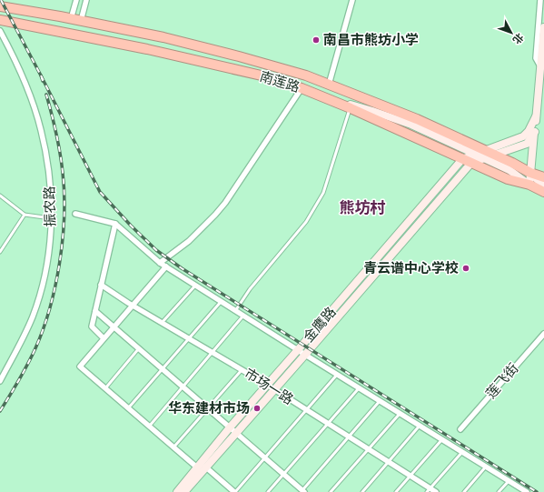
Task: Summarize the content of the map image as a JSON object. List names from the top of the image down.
{
  "streets": {
    "highway": ["南莲路"],
    "street": [
      "振农路",
      "金鹰路",
      "莲飞街",
      "市场一路"
    ]
  },
  "crossings": [
    ["南莲路", "金鹰路"],
    ["金鹰路", "市场一路"]
  ],
  "districts": ["熊坊村"],
  "places": ["南昌市熊坊小学", "青云谱中心学校", "华东建材市场"],
  "north": "bottom right"
}
